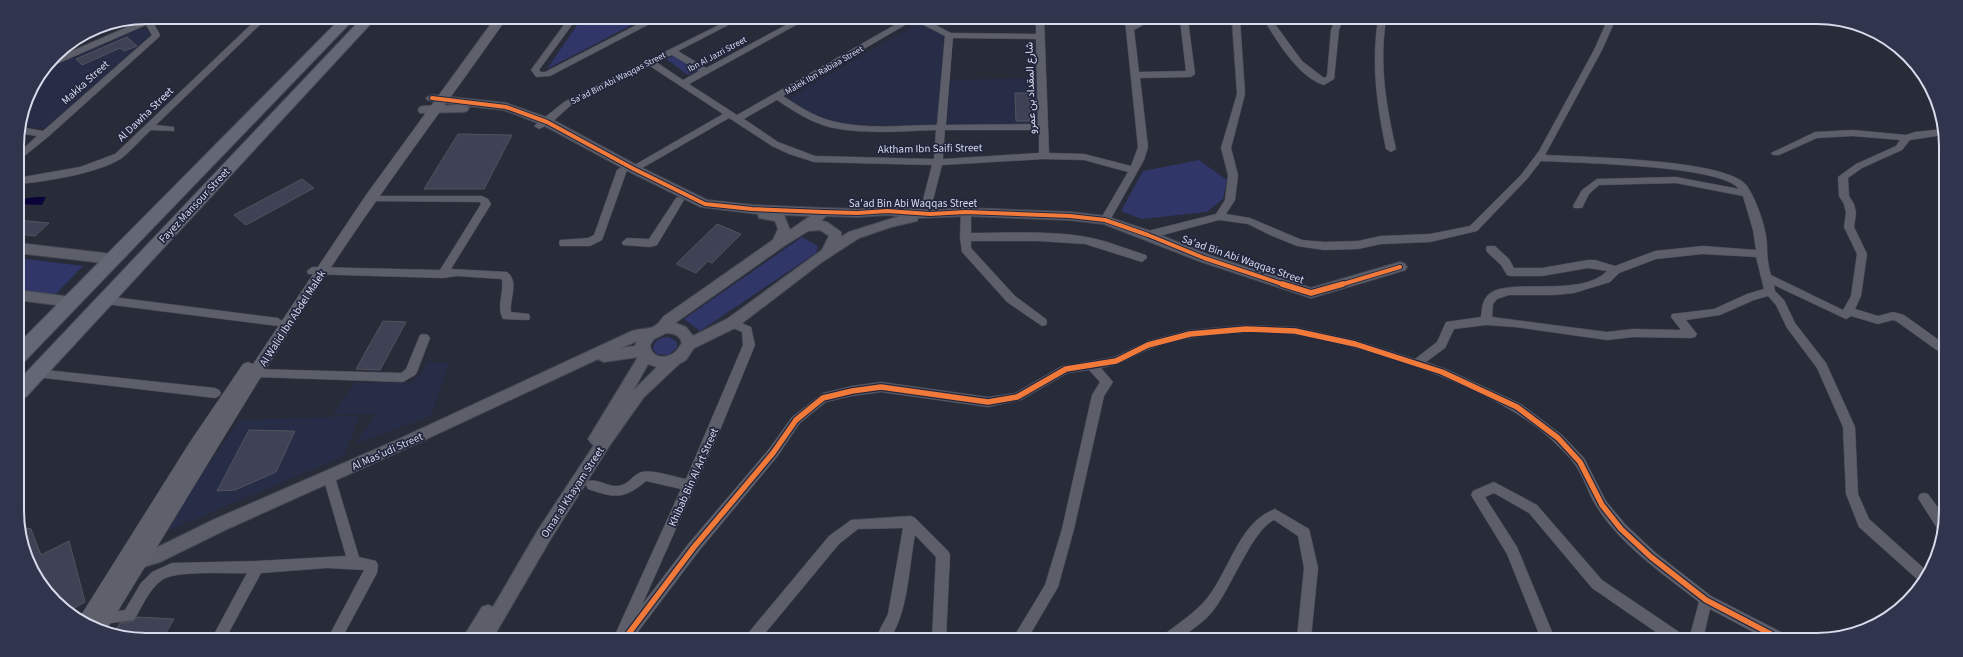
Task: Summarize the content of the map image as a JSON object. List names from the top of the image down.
{
  "streets": {
    "highway": ["Fayez Mansour Street"],
    "main road": ["Al Walid Ibn Abdel Malek"],
    "street": [
      "Ibn Al Jazri Street",
      "Malek Ibn Rabiaa Street",
      "Sa'ad Bin Abi Waqqas Street",
      "Makka Street",
      "شارع المقداد بن عمرو",
      "Al Dawha Street",
      "Aktham Ibn Saifi Street",
      "Al Mas'udi Street",
      "Khibab Bin Al Art Street",
      "Omar al Khayam Street"
    ]
  },
  "crossings": [
    ["Ibn Al Jazri Street", "Aktham Ibn Saifi Street"],
    ["Malek Ibn Rabiaa Street", "Sa'ad Bin Abi Waqqas Street"],
    ["Malek Ibn Rabiaa Street", "Aktham Ibn Saifi Street"],
    ["Sa'ad Bin Abi Waqqas Street", "Aktham Ibn Saifi Street"],
    ["Sa'ad Bin Abi Waqqas Street", "Al Walid Ibn Abdel Malek"],
    ["شارع المقداد بن عمرو", "Aktham Ibn Saifi Street"],
    ["Al Walid Ibn Abdel Malek", "Al Mas'udi Street"],
    ["Al Mas'udi Street", "Omar al Khayam Street"]
  ]
}
